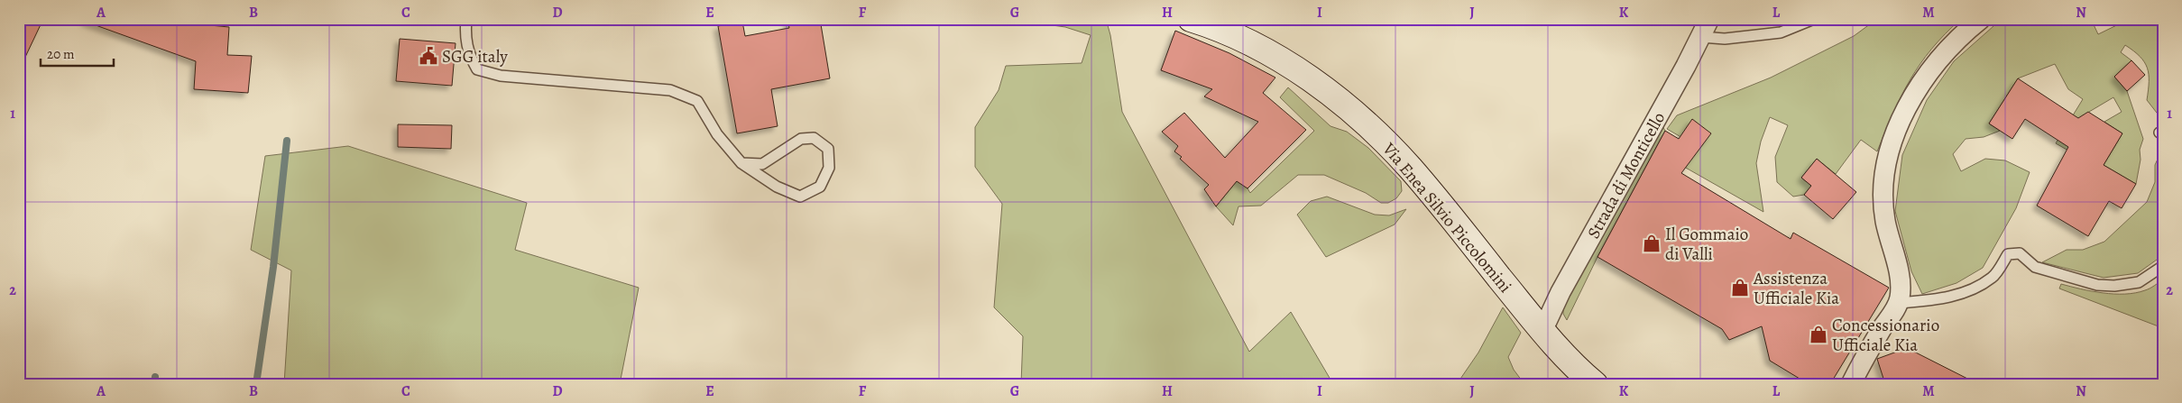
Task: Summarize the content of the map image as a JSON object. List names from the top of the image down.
{
  "streets": {
    "main road": ["Via Enea Silvio Piccolomini"],
    "street": ["Strada di Monticello"]
  },
  "crossings": [
    ["Strada di Monticello", "Via Enea Silvio Piccolomini"]
  ],
  "places": {
    "public building": ["SGG italy"],
    "shop": ["Il Gommaio di Valli", "Assistenza Ufficiale Kia", "Concessionario Ufficiale Kia"]
  },
  "scale_bar": "20 m",
  "grid": {
    "columns": [
      "A",
      "B",
      "C",
      "D",
      "E",
      "F",
      "G",
      "H",
      "I",
      "J",
      "K",
      "L",
      "M",
      "N"
    ],
    "rows": ["1", "2"]
  }
}
